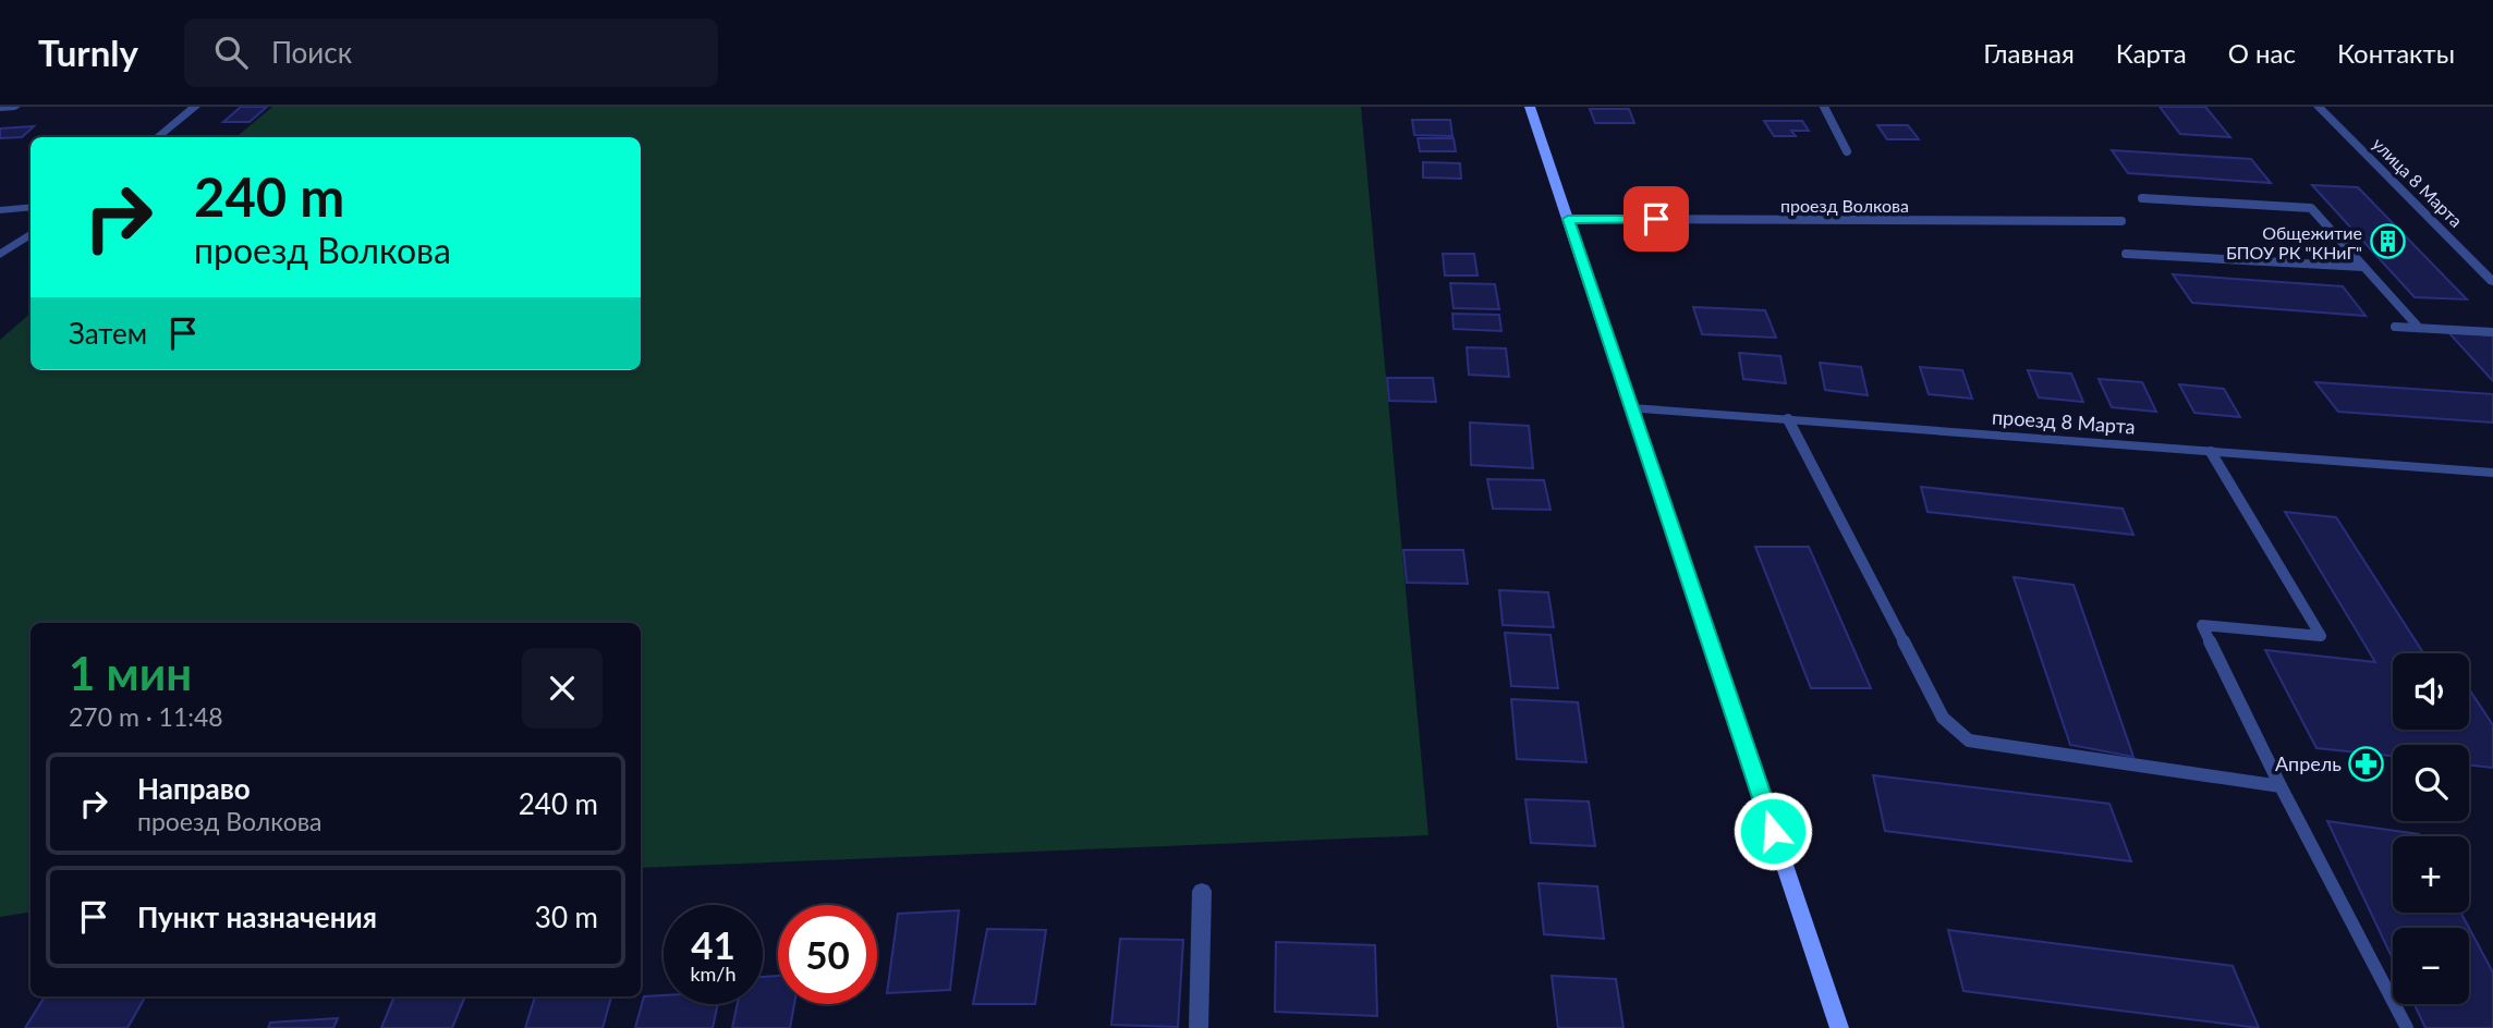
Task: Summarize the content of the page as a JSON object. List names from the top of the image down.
{
  "streets": {
    "street": ["улица 8 Марта", "проезд 8 Марта"],
    "lane": ["проезд Волкова"]
  },
  "places": {
    "building": ["Общежитие БПОУ РК \"КНиГ\""],
    "pharmacy": ["Апрель"]
  },
  "page": {
    "header": "Turnly",
    "search": "Поиск",
    "nav": [
      "Главная",
      "Карта",
      "О нас",
      "Контакты"
    ],
    "turn": ["240 m", "проезд Волкова"],
    "then": "Затем",
    "heading": ["1 мин", "270 m · 11:48"],
    "map_buttons": ["+", "−"],
    "list": [
      {
        "name": "Направо",
        "note": "проезд Волкова",
        "value": "240 m"
      },
      {
        "name": "Пункт назначения",
        "value": "30 m"
      }
    ],
    "speed": "41 km/h",
    "limit": "50"
  }
}
